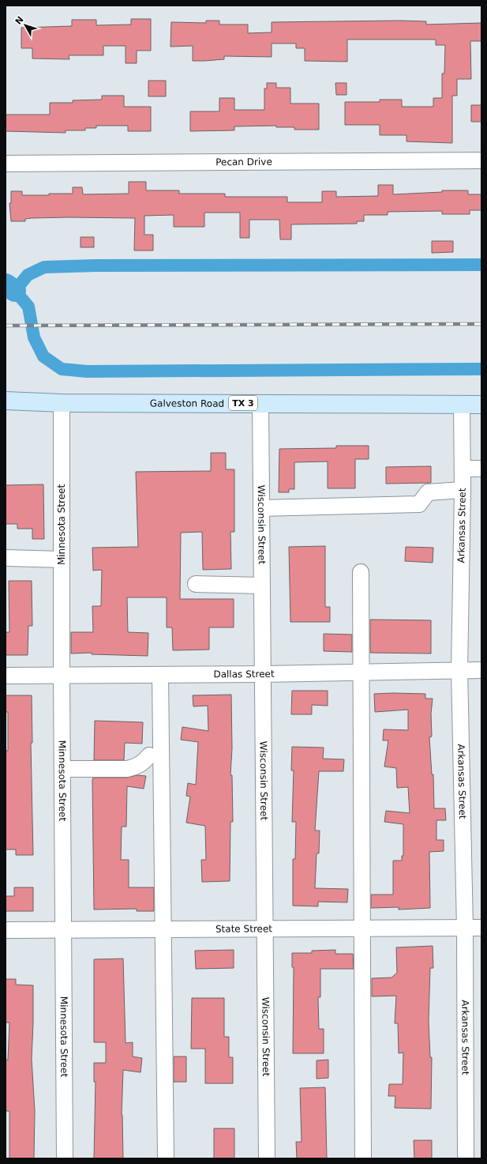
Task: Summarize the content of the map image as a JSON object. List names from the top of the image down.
{
  "streets": {
    "main road": ["Galveston Road", "TX 3"],
    "street": [
      "Pecan Drive",
      "Minnesota Street",
      "Wisconsin Street",
      "Arkansas Street",
      "Dallas Street",
      "State Street"
    ]
  },
  "crossings": [
    ["Galveston Road", "Minnesota Street"],
    ["Galveston Road", "Wisconsin Street"],
    ["Galveston Road", "Arkansas Street"],
    ["Minnesota Street", "Dallas Street"],
    ["Minnesota Street", "State Street"],
    ["Wisconsin Street", "Dallas Street"],
    ["Wisconsin Street", "State Street"],
    ["Arkansas Street", "Dallas Street"],
    ["Arkansas Street", "State Street"]
  ],
  "north": "top left"
}
